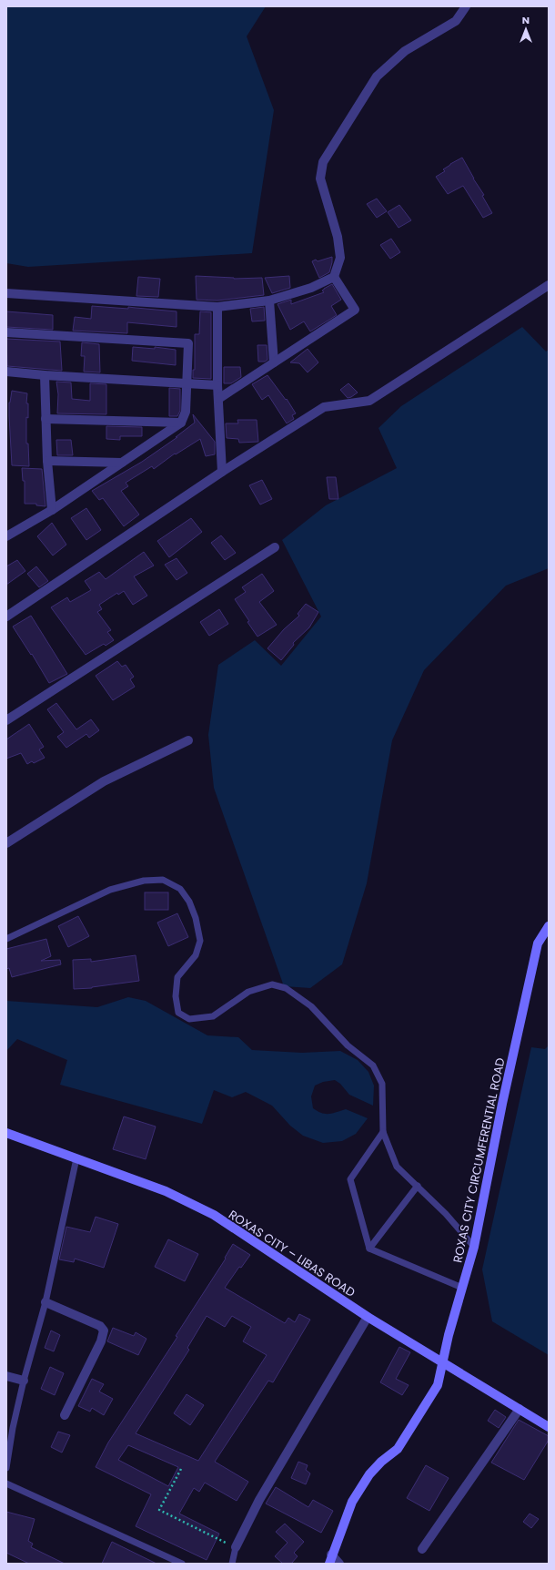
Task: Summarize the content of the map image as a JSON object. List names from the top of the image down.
{
  "streets": {
    "main road": ["ROXAS CITY CIRCUMFERENTIAL ROAD", "ROXAS CITY – LIBAS ROAD"]
  },
  "crossings": [
    ["ROXAS CITY CIRCUMFERENTIAL ROAD", "ROXAS CITY – LIBAS ROAD"]
  ],
  "north": "top"
}
